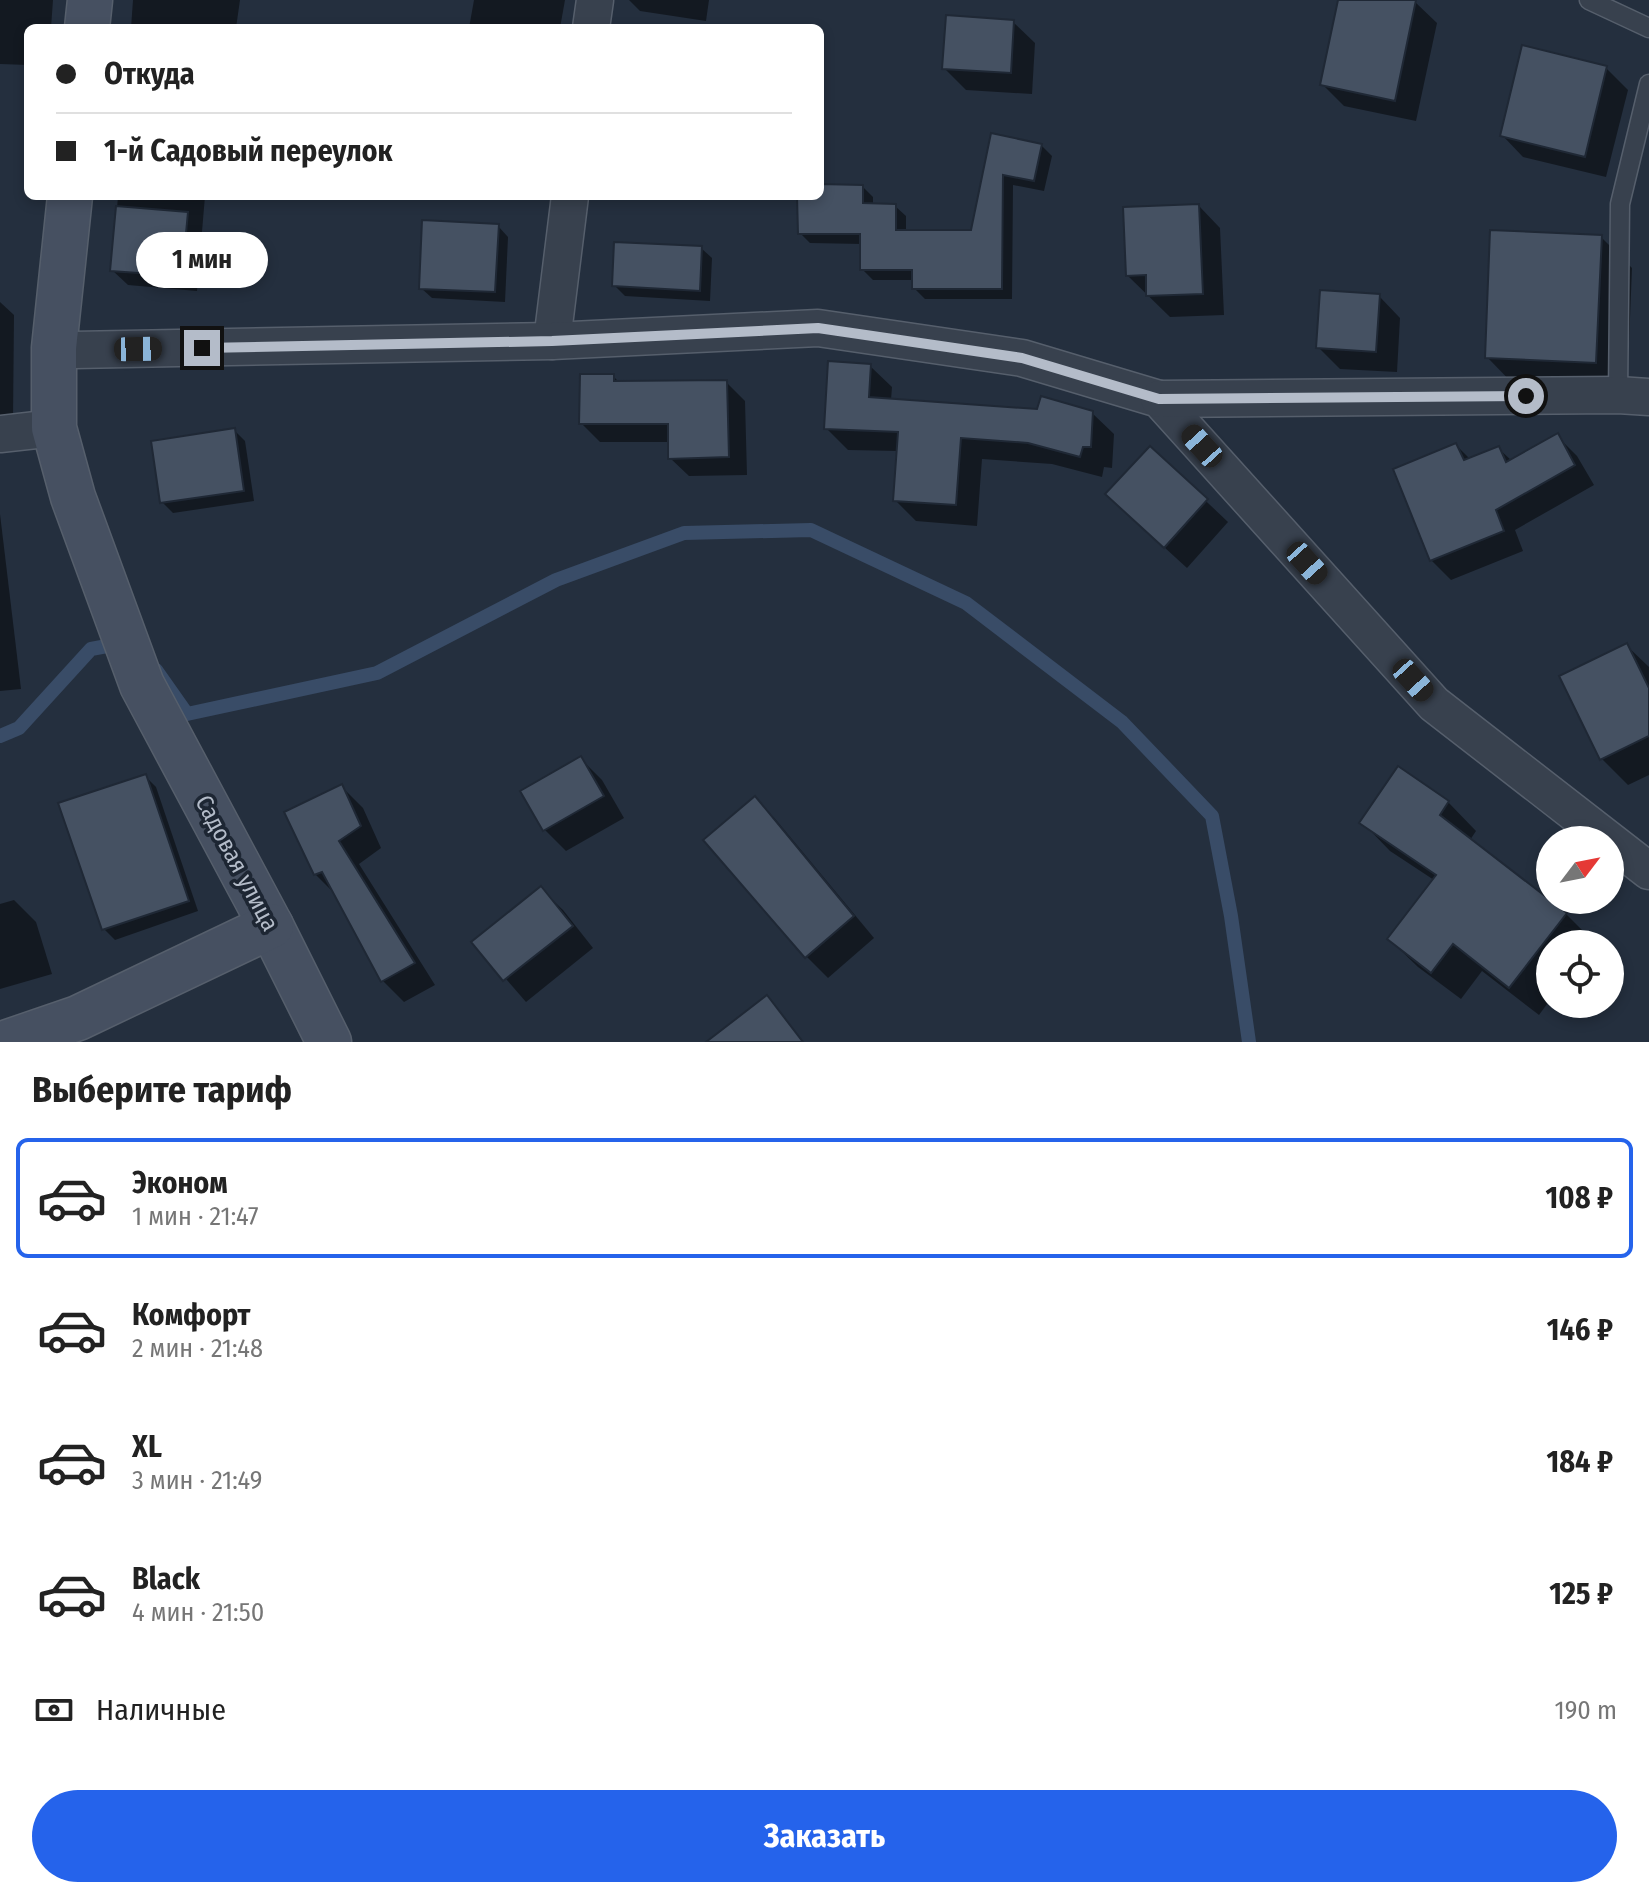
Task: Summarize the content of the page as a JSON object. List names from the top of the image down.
{
  "streets": {
    "street": ["Садовая улица"]
  },
  "north": "top right",
  "page": {
    "banner": ["Откуда", "1-й Садовый переулок"],
    "bubble": "1 мин",
    "heading": "Выберите тариф",
    "list": [
      {
        "name": "Эконом",
        "note": "1 мин · 21:47",
        "value": "108 ₽"
      },
      {
        "name": "Комфорт",
        "note": "2 мин · 21:48",
        "value": "146 ₽"
      },
      {
        "name": "XL",
        "note": "3 мин · 21:49",
        "value": "184 ₽"
      },
      {
        "name": "Black",
        "note": "4 мин · 21:50",
        "value": "125 ₽"
      }
    ],
    "pay": ["Наличные", "190 m"],
    "buttons": "Заказать"
  }
}
